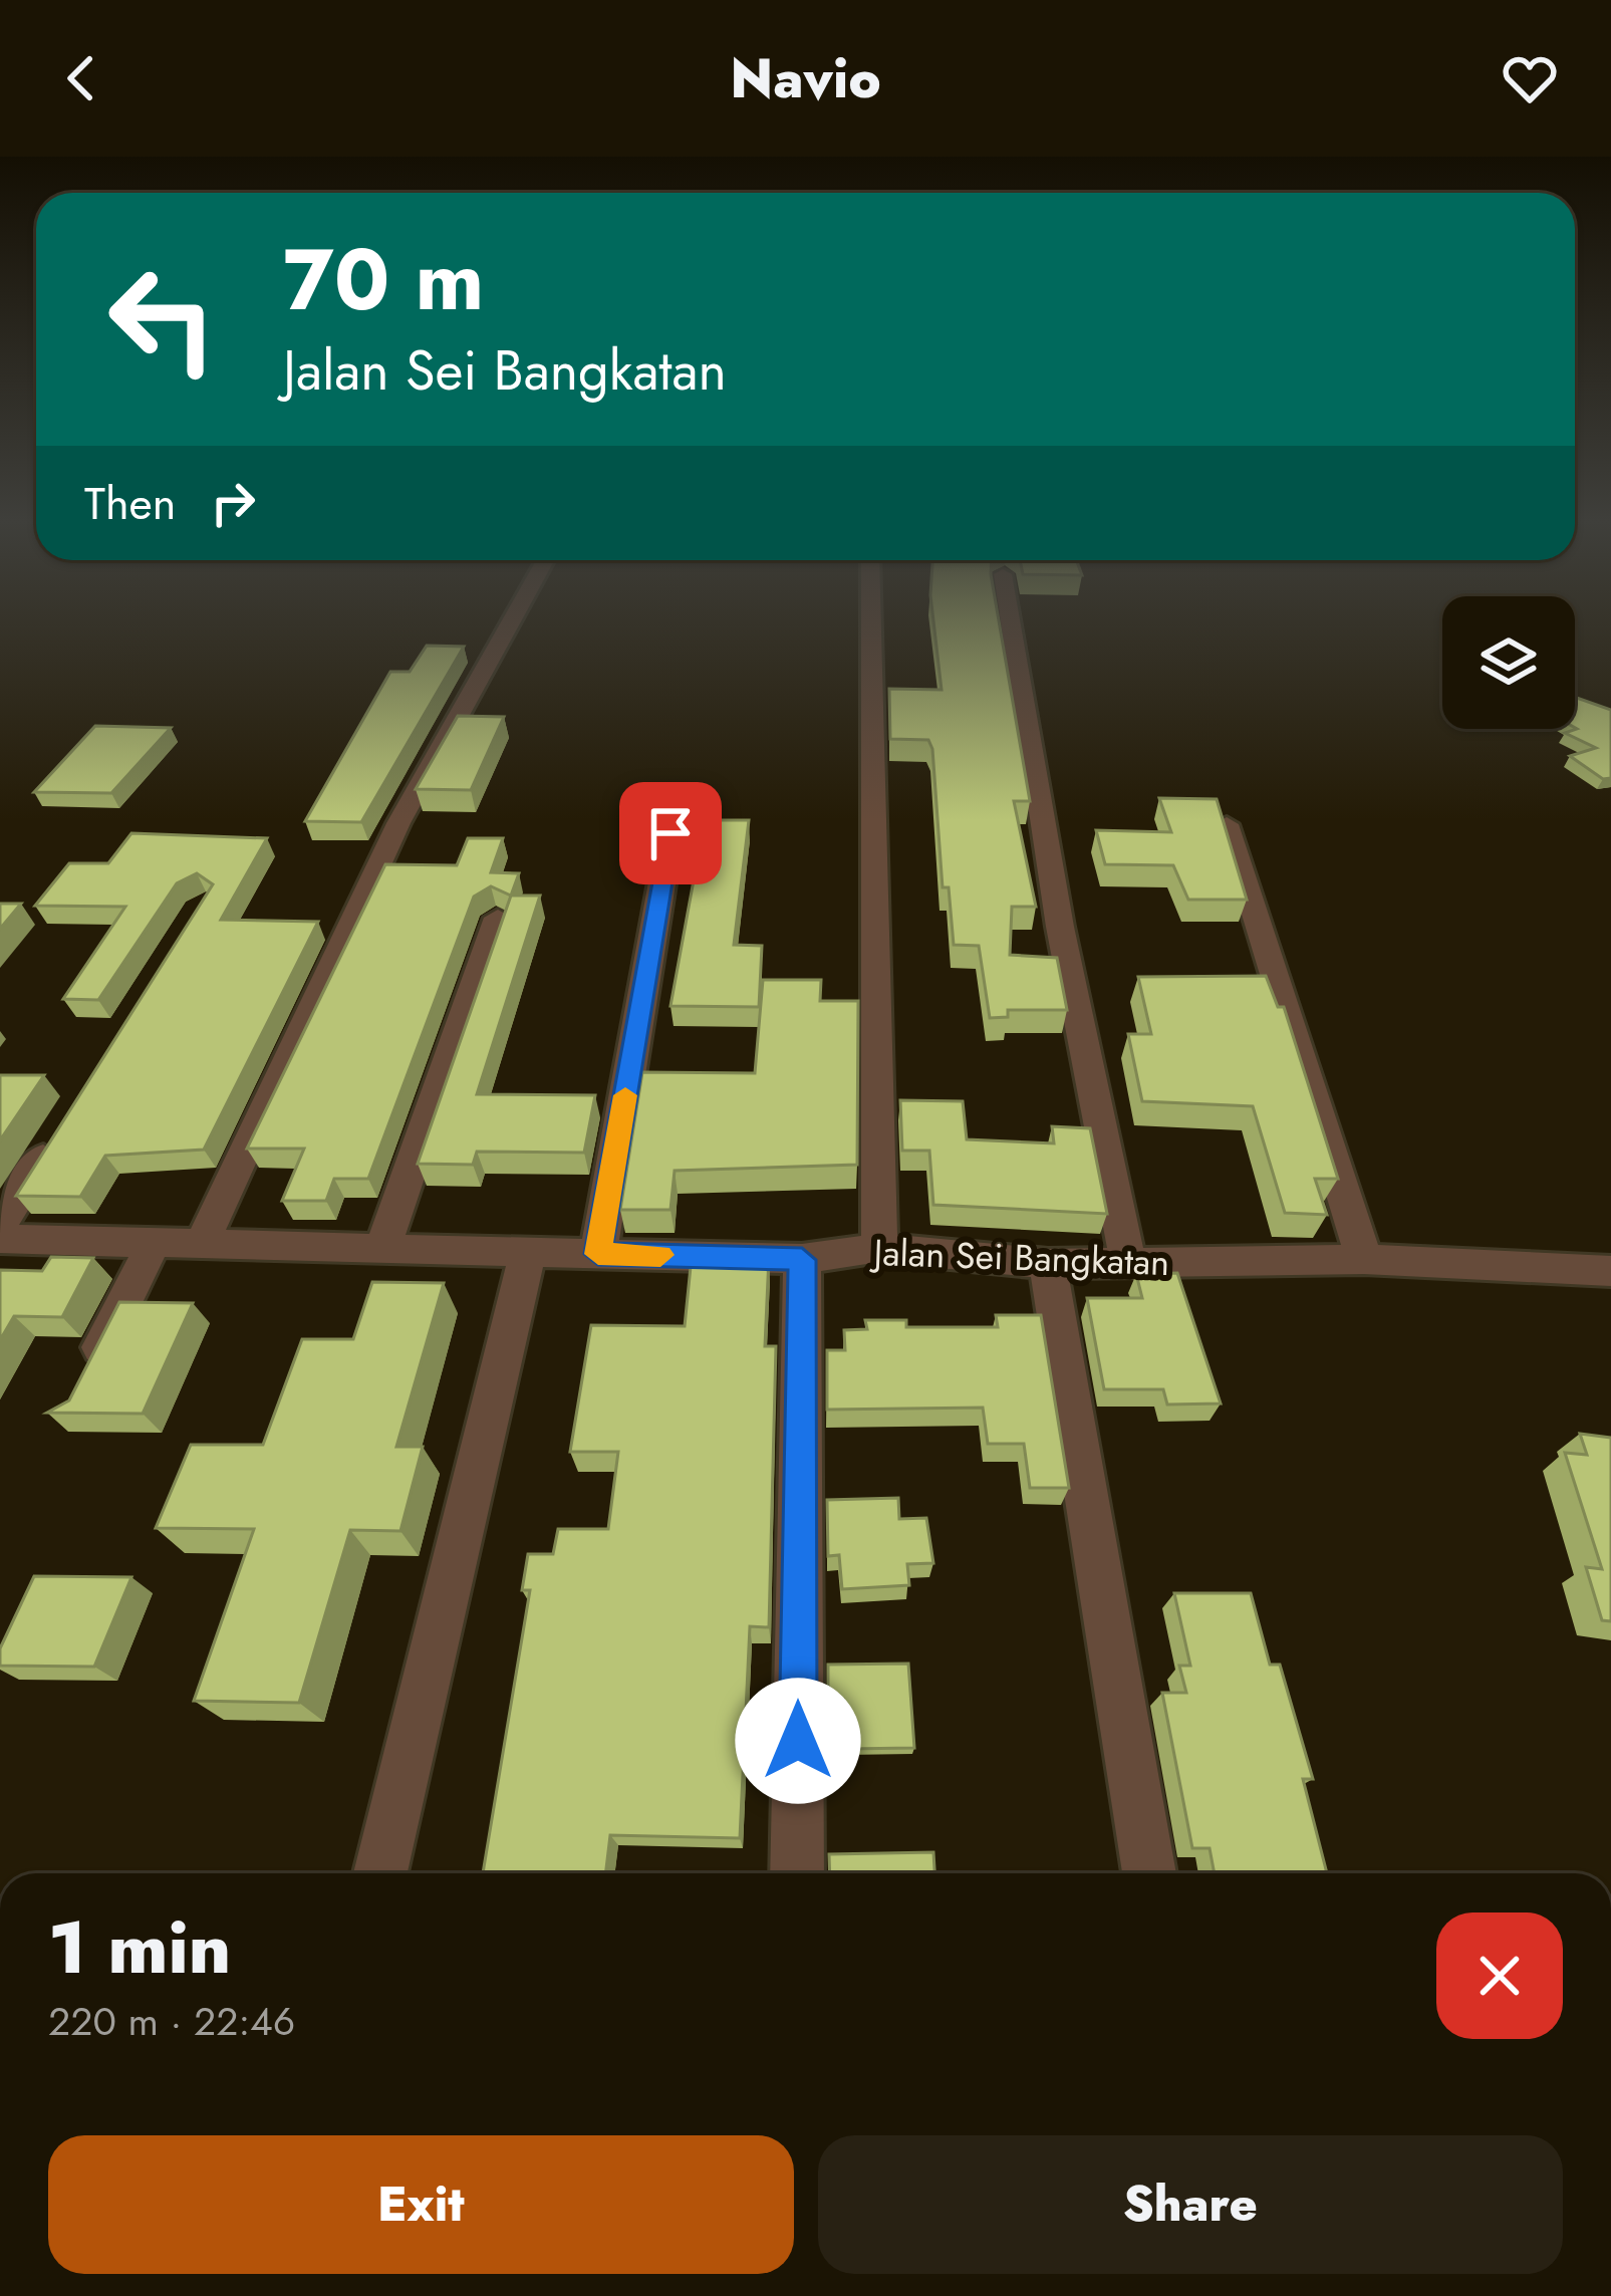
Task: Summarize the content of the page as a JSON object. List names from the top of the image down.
{
  "streets": {
    "street": ["Jalan Sei Bangkatan"]
  },
  "page": {
    "header": "Navio",
    "turn": ["70 m", "Jalan Sei Bangkatan"],
    "then": "Then",
    "heading": ["1 min", "220 m · 22:46"],
    "buttons": ["Exit", "Share"]
  }
}
